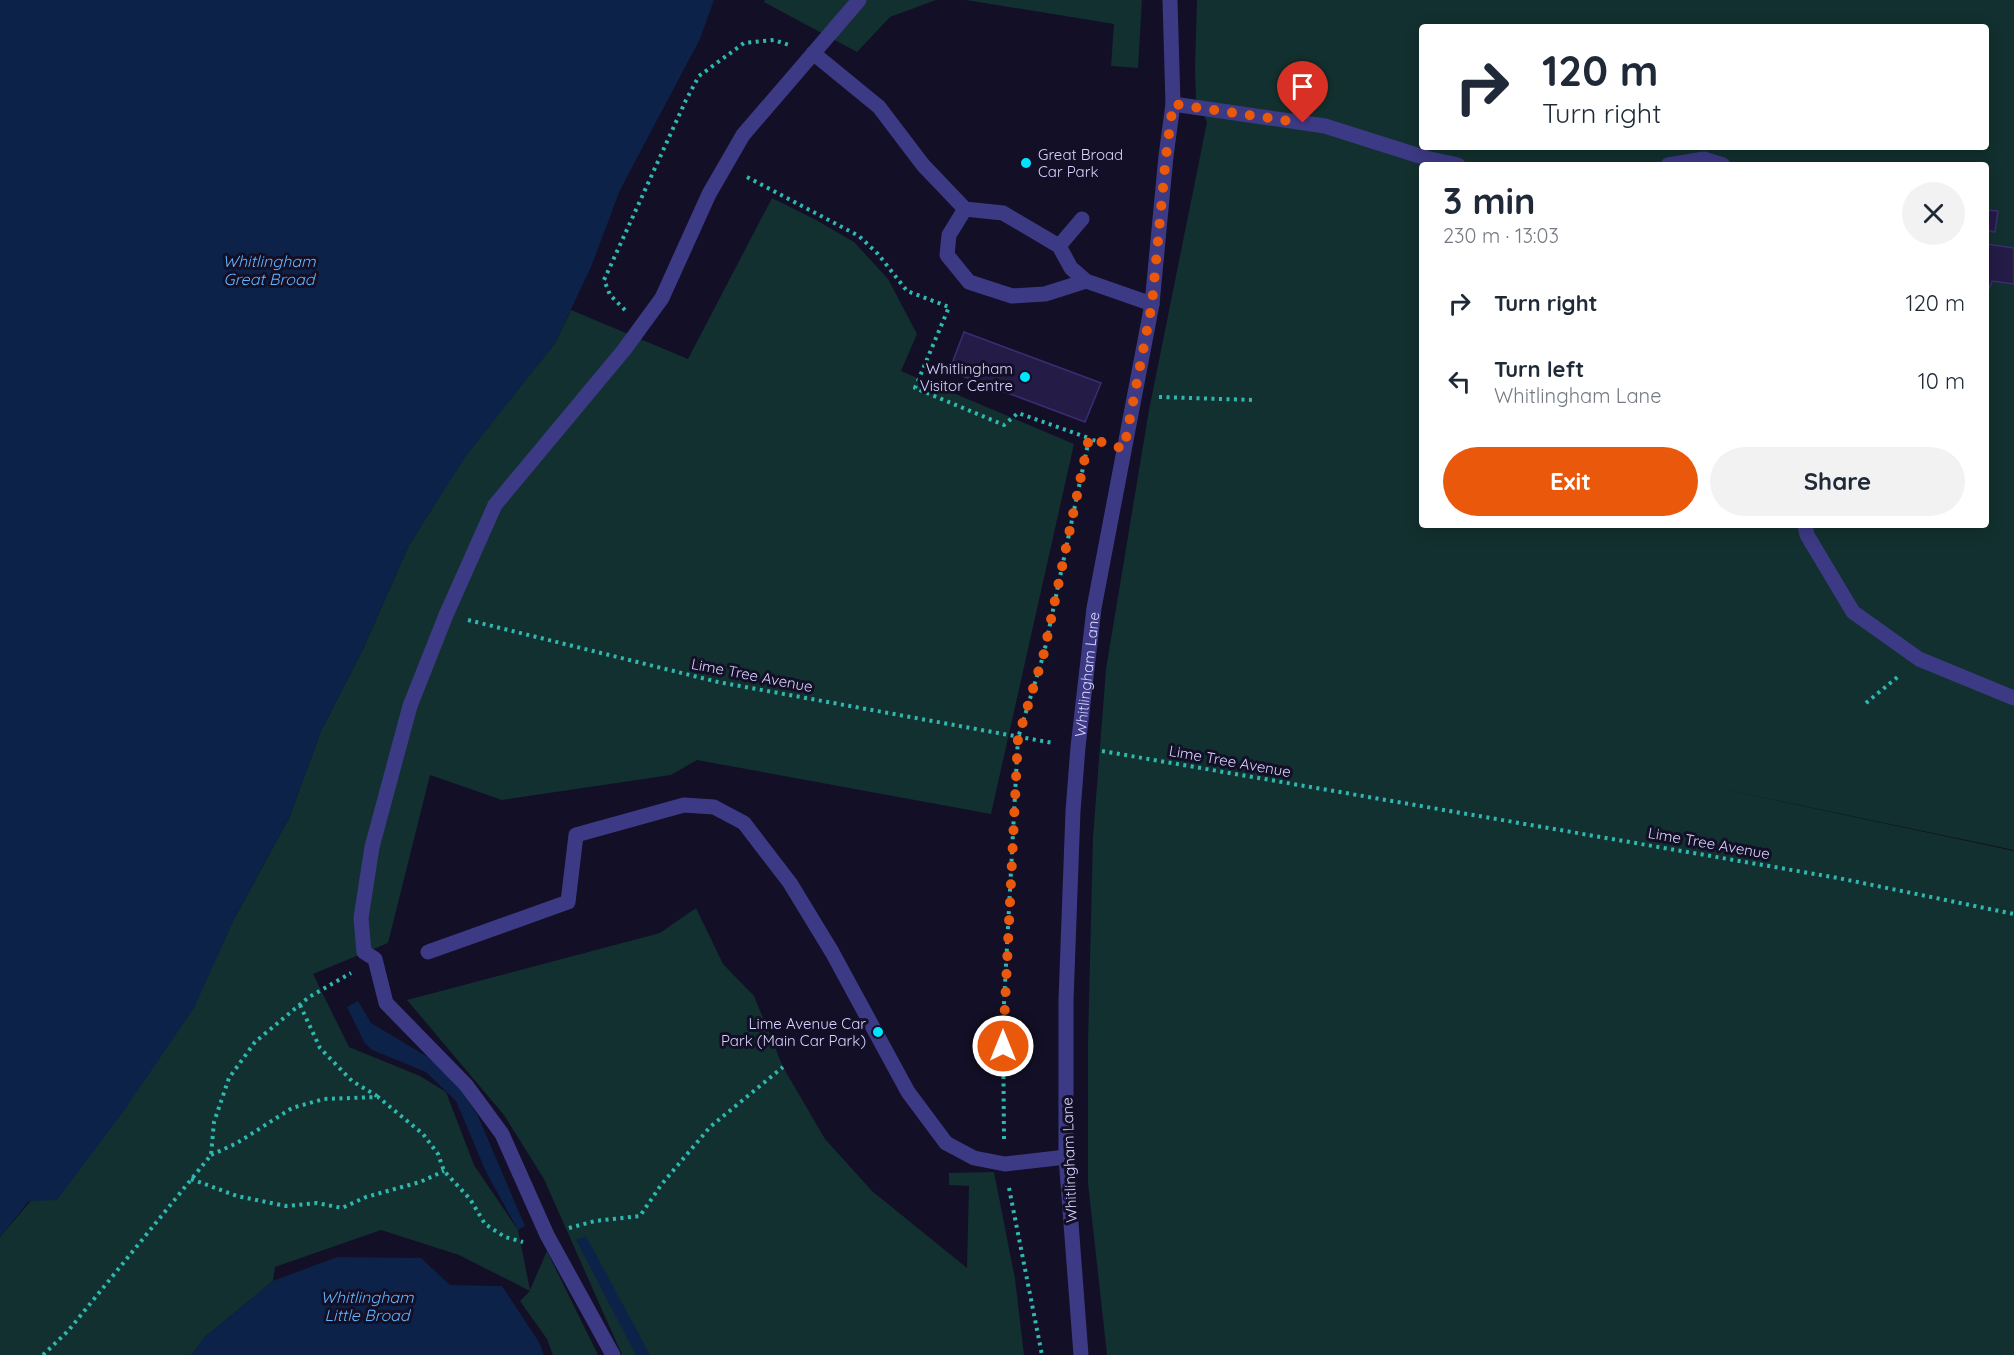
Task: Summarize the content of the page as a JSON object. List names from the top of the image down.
{
  "streets": {
    "street": ["Whitlingham Lane"],
    "path": ["Lime Tree Avenue"]
  },
  "crossings": [
    ["Lime Tree Avenue", "Whitlingham Lane"]
  ],
  "water": ["Whitlingham Great Broad", "Whitlingham Little Broad"],
  "places": ["Great Broad Car Park", "Whitlingham Visitor Centre", "Lime Avenue Car Park (Main Car Park)"],
  "page": {
    "turn": ["120 m", "Turn right"],
    "heading": ["3 min", "230 m · 13:03"],
    "list": [
      {
        "name": "Turn right",
        "value": "120 m"
      },
      {
        "name": "Turn left",
        "note": "Whitlingham Lane",
        "value": "10 m"
      }
    ],
    "buttons": ["Exit", "Share"]
  }
}
